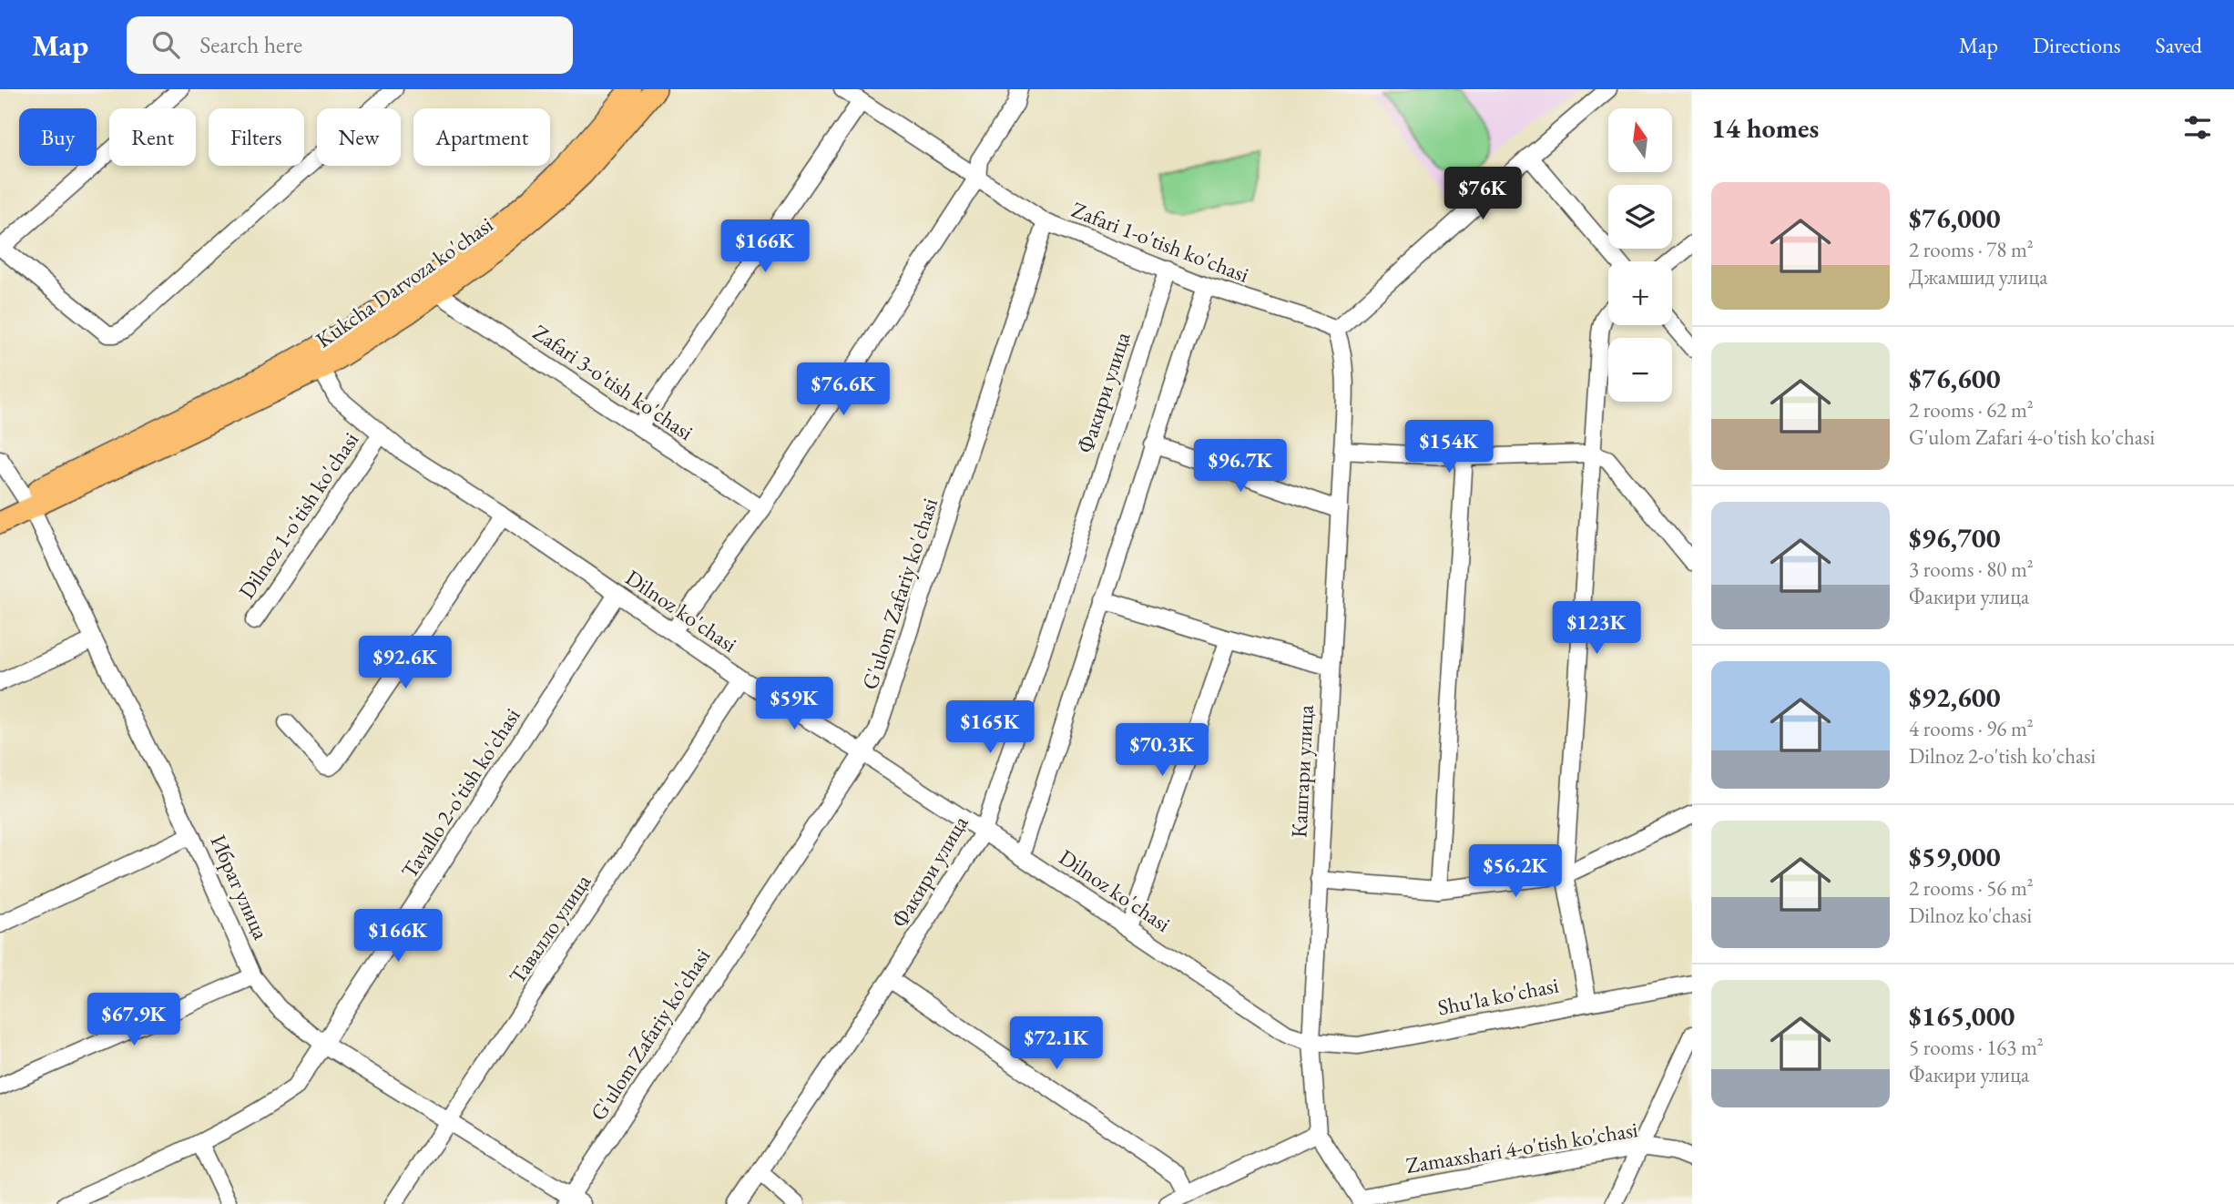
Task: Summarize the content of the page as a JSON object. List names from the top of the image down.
{
  "streets": {
    "main road": ["Kukcha Darvoza ko'chasi"],
    "street": [
      "Zafari 1-o'tish ko'chasi",
      "Zafari 3-o'tish ko'chasi",
      "Факири улица",
      "Dilnoz 1-o'tish ko'chasi",
      "G'ulom Zafariy ko'chasi",
      "Dilnoz ko'chasi",
      "Кашгари улица",
      "Tavallo 2-o'tish ko'chasi",
      "Ибрат улица",
      "Тавалло улица",
      "Shu'la ko'chasi",
      "Zamaxshari 4-o'tish ko'chasi"
    ]
  },
  "crossings": [
    ["Zafari 1-o'tish ko'chasi", "Факири улица"],
    ["Zafari 1-o'tish ko'chasi", "G'ulom Zafariy ko'chasi"],
    ["Zafari 1-o'tish ko'chasi", "Кашгари улица"],
    ["Kukcha Darvoza ko'chasi", "Zafari 3-o'tish ko'chasi"],
    ["Kukcha Darvoza ko'chasi", "Dilnoz ko'chasi"],
    ["Kukcha Darvoza ko'chasi", "Ибрат улица"],
    ["Факири улица", "Dilnoz ko'chasi"],
    ["Dilnoz 1-o'tish ko'chasi", "Dilnoz ko'chasi"],
    ["G'ulom Zafariy ko'chasi", "Dilnoz ko'chasi"],
    ["G'ulom Zafariy ko'chasi", "Ибрат улица"],
    ["Dilnoz ko'chasi", "Кашгари улица"],
    ["Dilnoz ko'chasi", "Tavallo 2-o'tish ko'chasi"],
    ["Dilnoz ko'chasi", "Тавалло улица"],
    ["Dilnoz ko'chasi", "Shu'la ko'chasi"],
    ["Кашгари улица", "Shu'la ko'chasi"],
    ["Кашгари улица", "Zamaxshari 4-o'tish ko'chasi"],
    ["Tavallo 2-o'tish ko'chasi", "Ибрат улица"],
    ["Ибрат улица", "Тавалло улица"]
  ],
  "north": "top",
  "page": {
    "header": "Map",
    "search": "Search here",
    "nav": ["Map", "Directions", "Saved"],
    "heading": "14 homes",
    "map_buttons": ["+", "−"],
    "chip": [
      "Buy",
      "Rent",
      "Filters",
      "New",
      "Apartment"
    ],
    "list": [
      {
        "name": "$76,000",
        "note": "2 rooms · 78 m² · Джамшид улица"
      },
      {
        "name": "$76,600",
        "note": "2 rooms · 62 m² · G'ulom Zafari 4-o'tish ko'chasi"
      },
      {
        "name": "$96,700",
        "note": "3 rooms · 80 m² · Факири улица"
      },
      {
        "name": "$92,600",
        "note": "4 rooms · 96 m² · Dilnoz 2-o'tish ko'chasi"
      },
      {
        "name": "$59,000",
        "note": "2 rooms · 56 m² · Dilnoz ko'chasi"
      },
      {
        "name": "$165,000",
        "note": "5 rooms · 163 m² · Факири улица"
      }
    ],
    "price": [
      "$76K",
      "$166K",
      "$76.6K",
      "$154K",
      "$96.7K",
      "$123K",
      "$92.6K",
      "$59K",
      "$165K",
      "$70.3K",
      "$56.2K",
      "$166K",
      "$67.9K",
      "$72.1K"
    ]
  }
}
